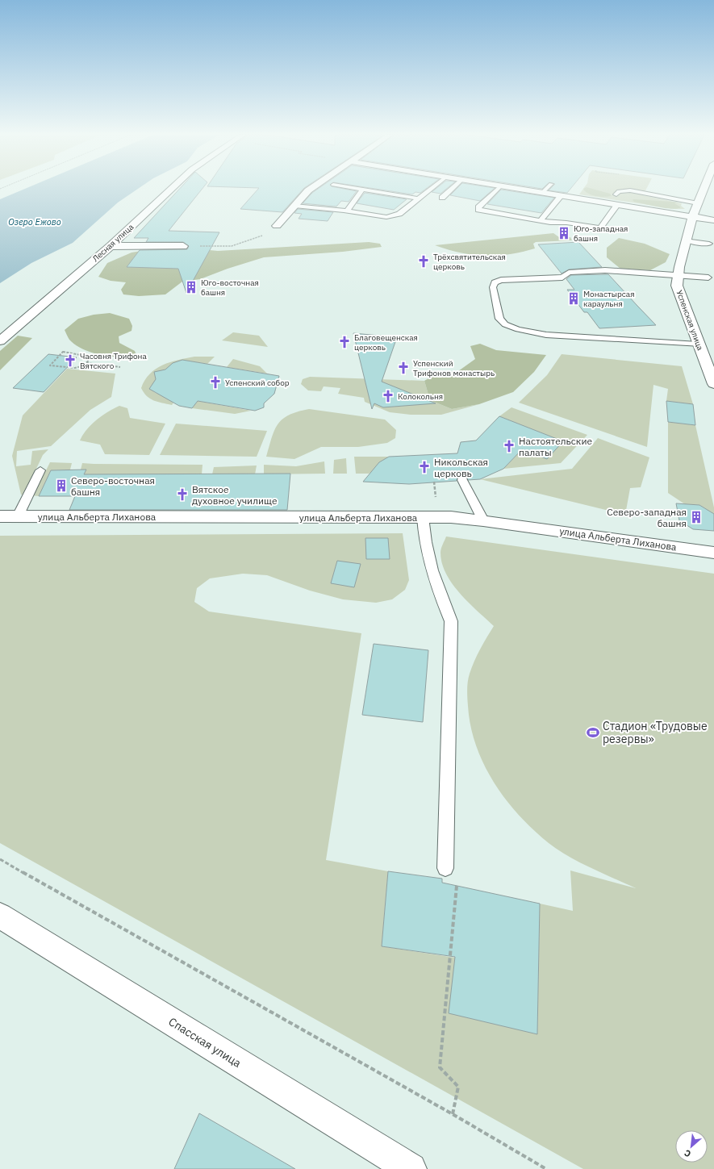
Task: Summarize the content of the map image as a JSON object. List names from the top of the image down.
{
  "streets": {
    "street": [
      "Лесная улица",
      "Успенская улица",
      "улица Альберта Лиханова",
      "Спасская улица"
    ]
  },
  "water": ["Озеро Ежово"],
  "places": {
    "building": [
      "Юго-западная башня",
      "Юго-восточная башня",
      "Монастырсая караульня",
      "Северо-восточная башня",
      "Северо-западная башня"
    ],
    "church": [
      "Трёхсвятительская церковь",
      "Благовещенская церковь",
      "Часовня Трифона Вятского",
      "Успенский Трифонов монастырь",
      "Успенский собор",
      "Колокольня",
      "Настоятельские палаты",
      "Никольская церковь",
      "Вятское духовное училище"
    ],
    "sports": ["Стадион «Трудовые резервы»"]
  },
  "north": "bottom left"
}
